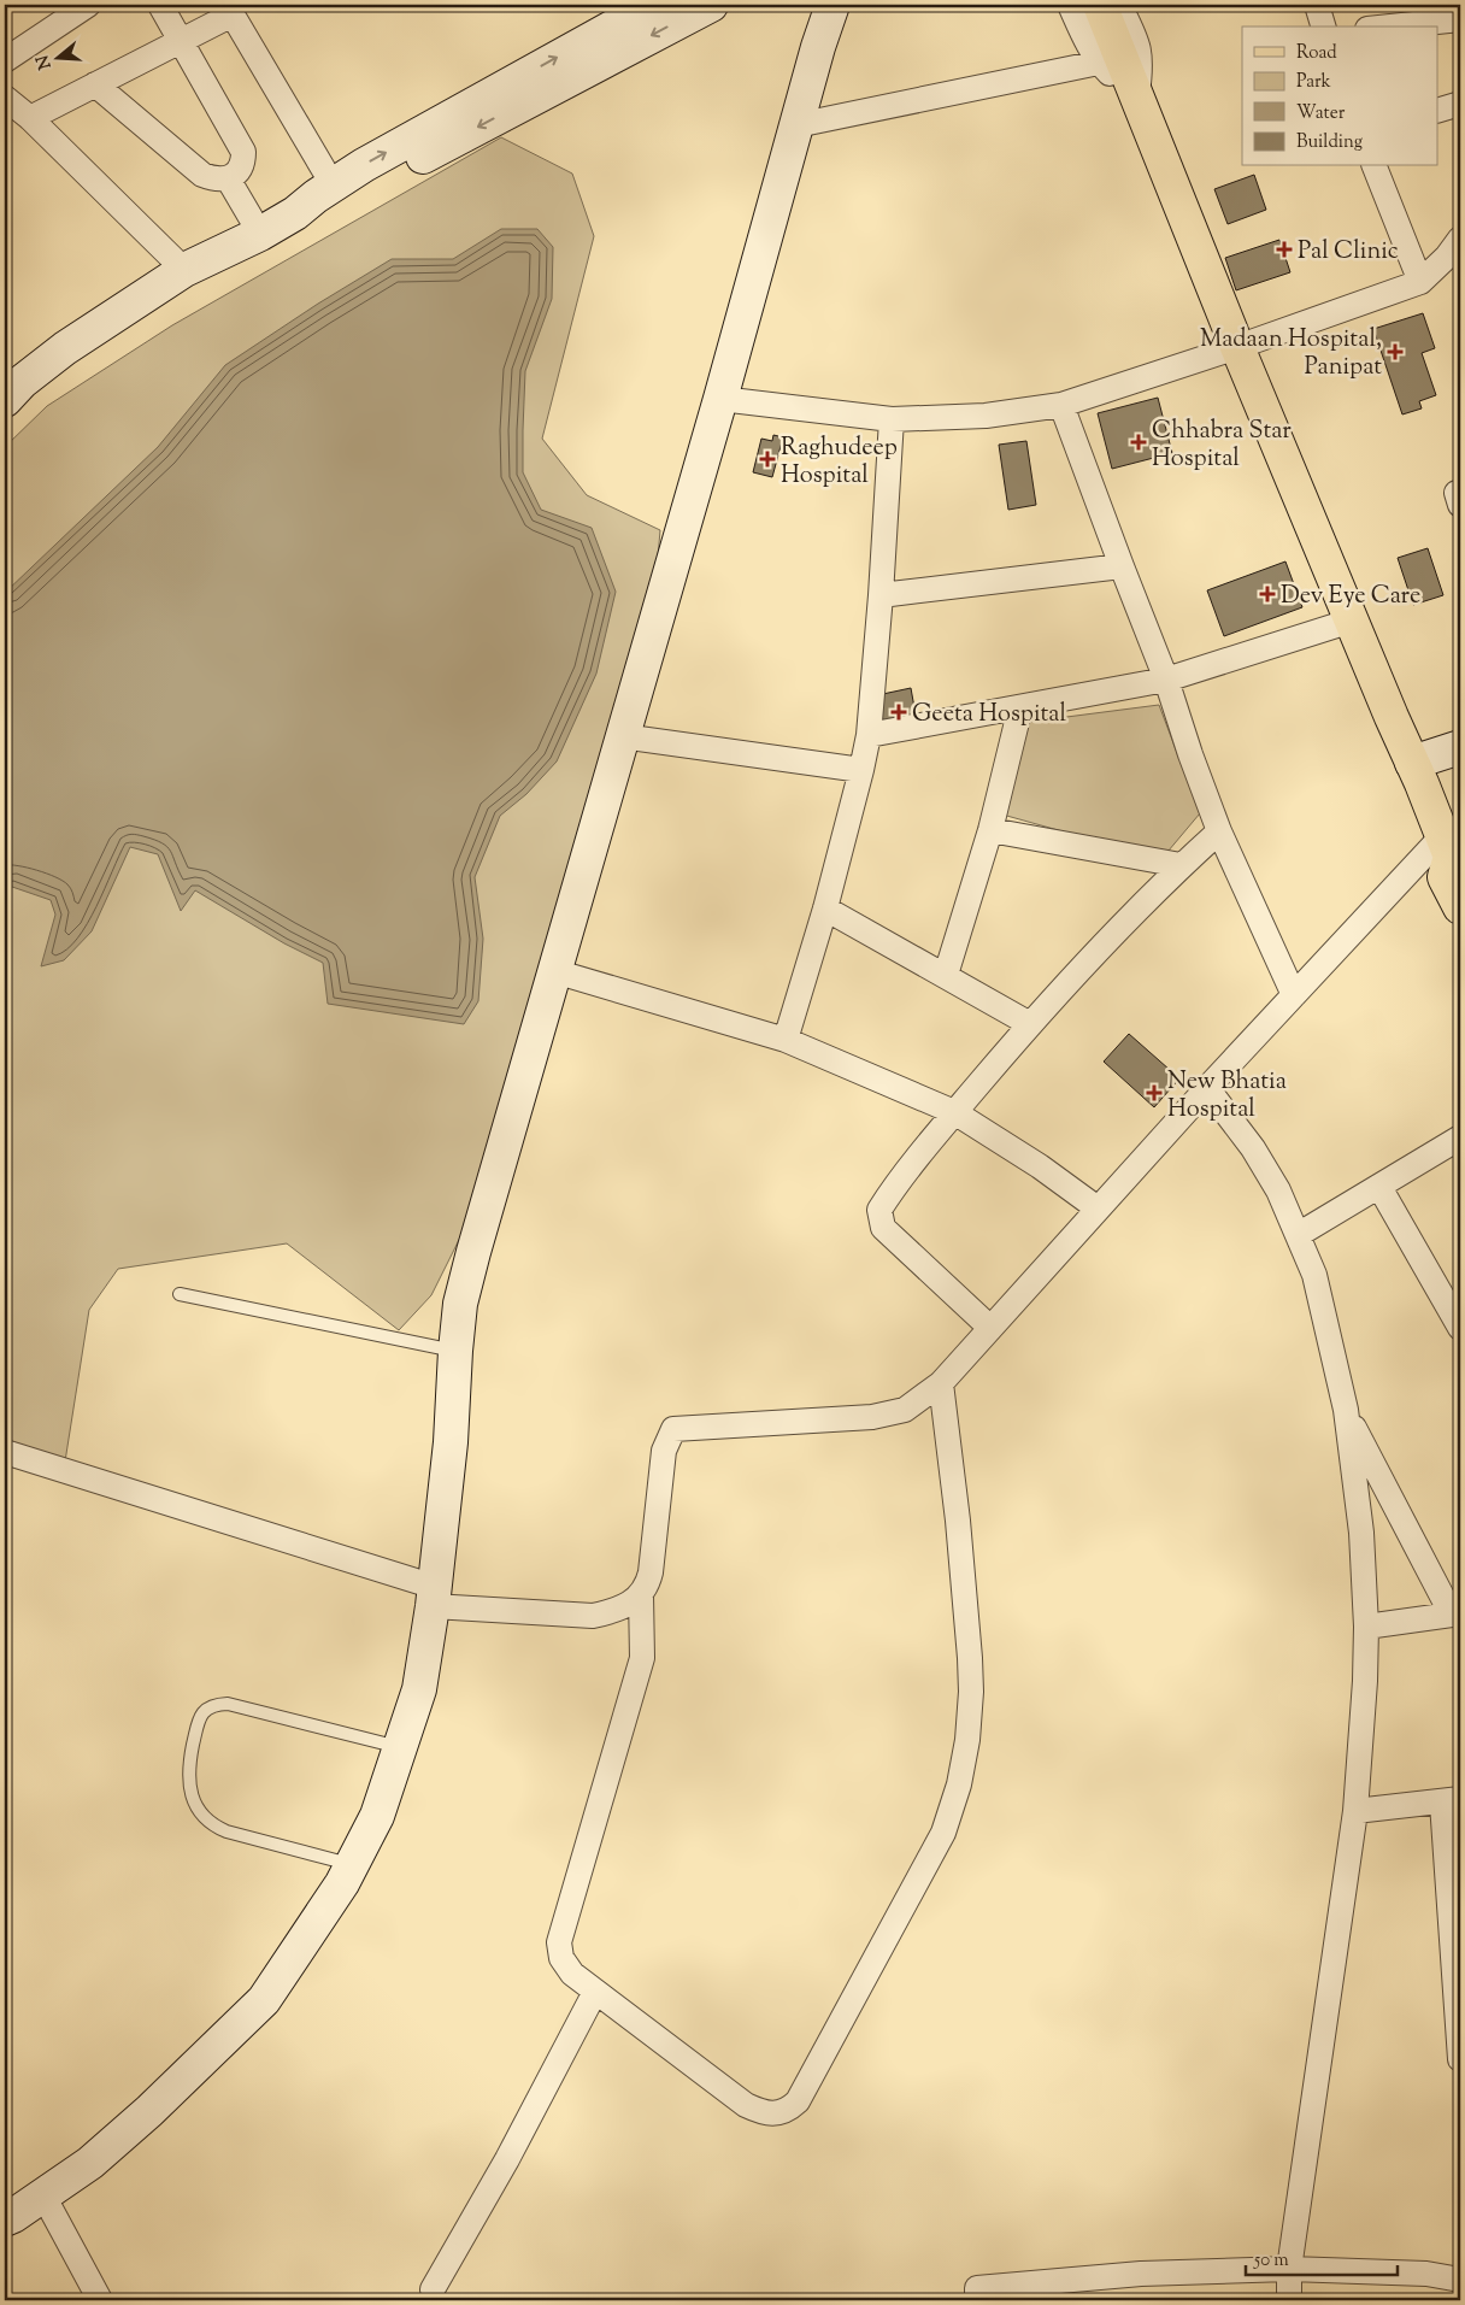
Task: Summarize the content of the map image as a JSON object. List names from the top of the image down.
{
  "places": {
    "health": [
      "Pal Clinic",
      "Madaan Hospital, Panipat",
      "Chhabra Star Hospital",
      "Raghudeep Hospital",
      "Dev Eye Care",
      "Geeta Hospital",
      "New Bhatia Hospital"
    ]
  },
  "legend": [
    "Road",
    "Park",
    "Water",
    "Building"
  ],
  "scale_bar": "50 m",
  "north": "left"
}
